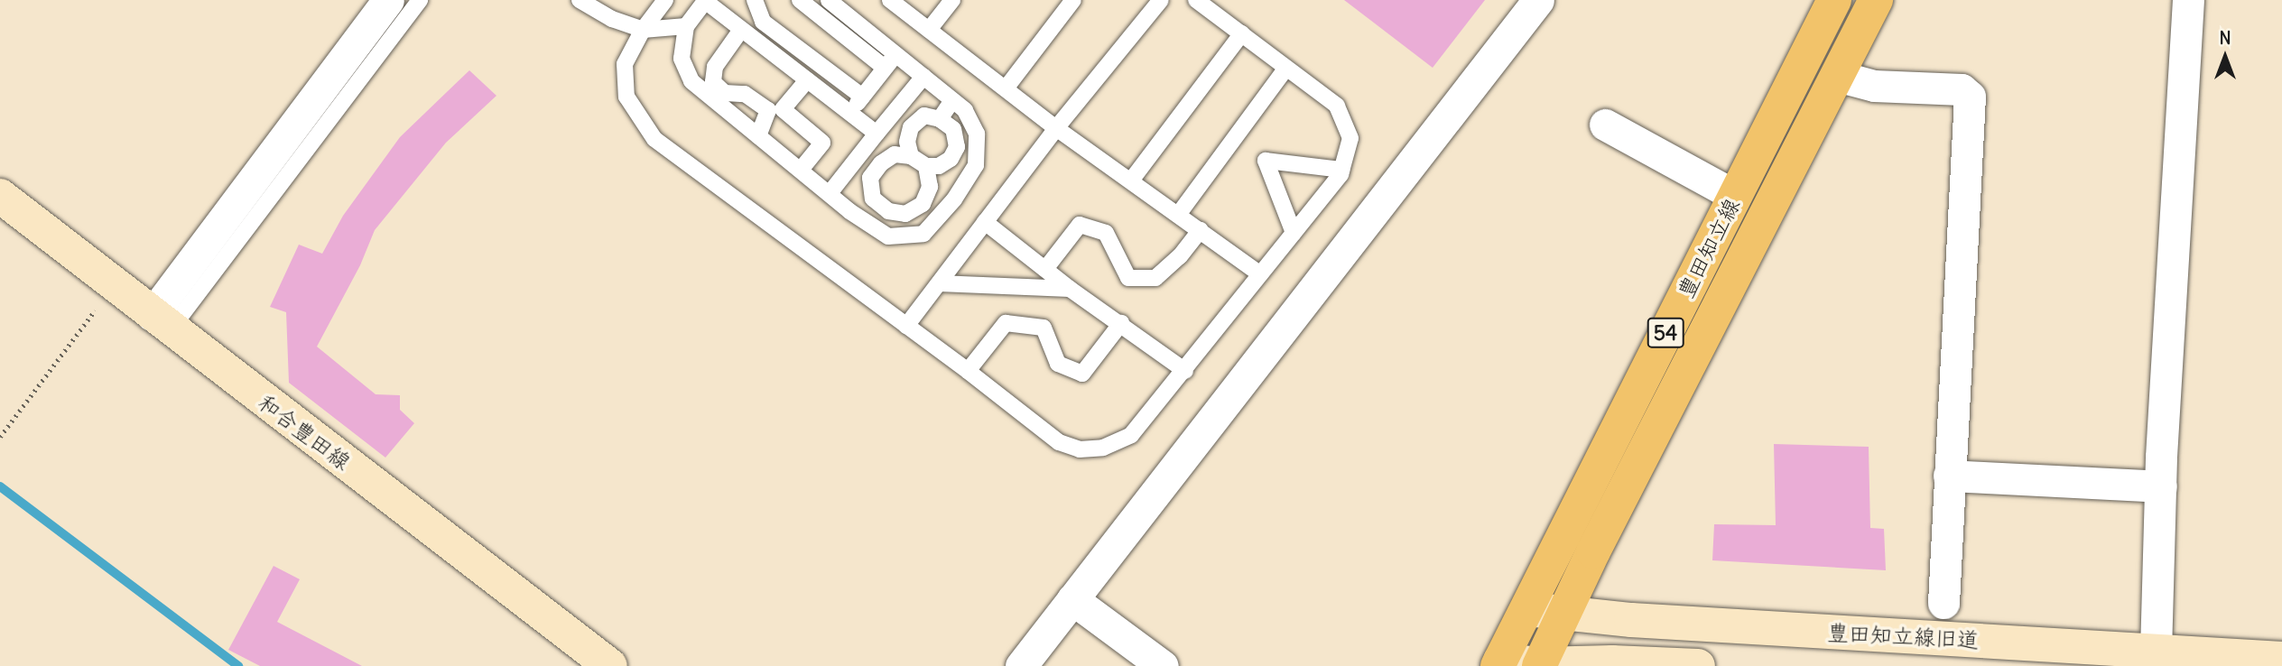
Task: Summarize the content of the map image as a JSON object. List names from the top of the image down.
{
  "streets": {
    "main road": ["豊田知立線", "54"],
    "street": ["和合豊田線", "豊田知立線旧道"]
  },
  "crossings": [
    ["豊田知立線", "豊田知立線旧道"]
  ],
  "north": "top"
}
